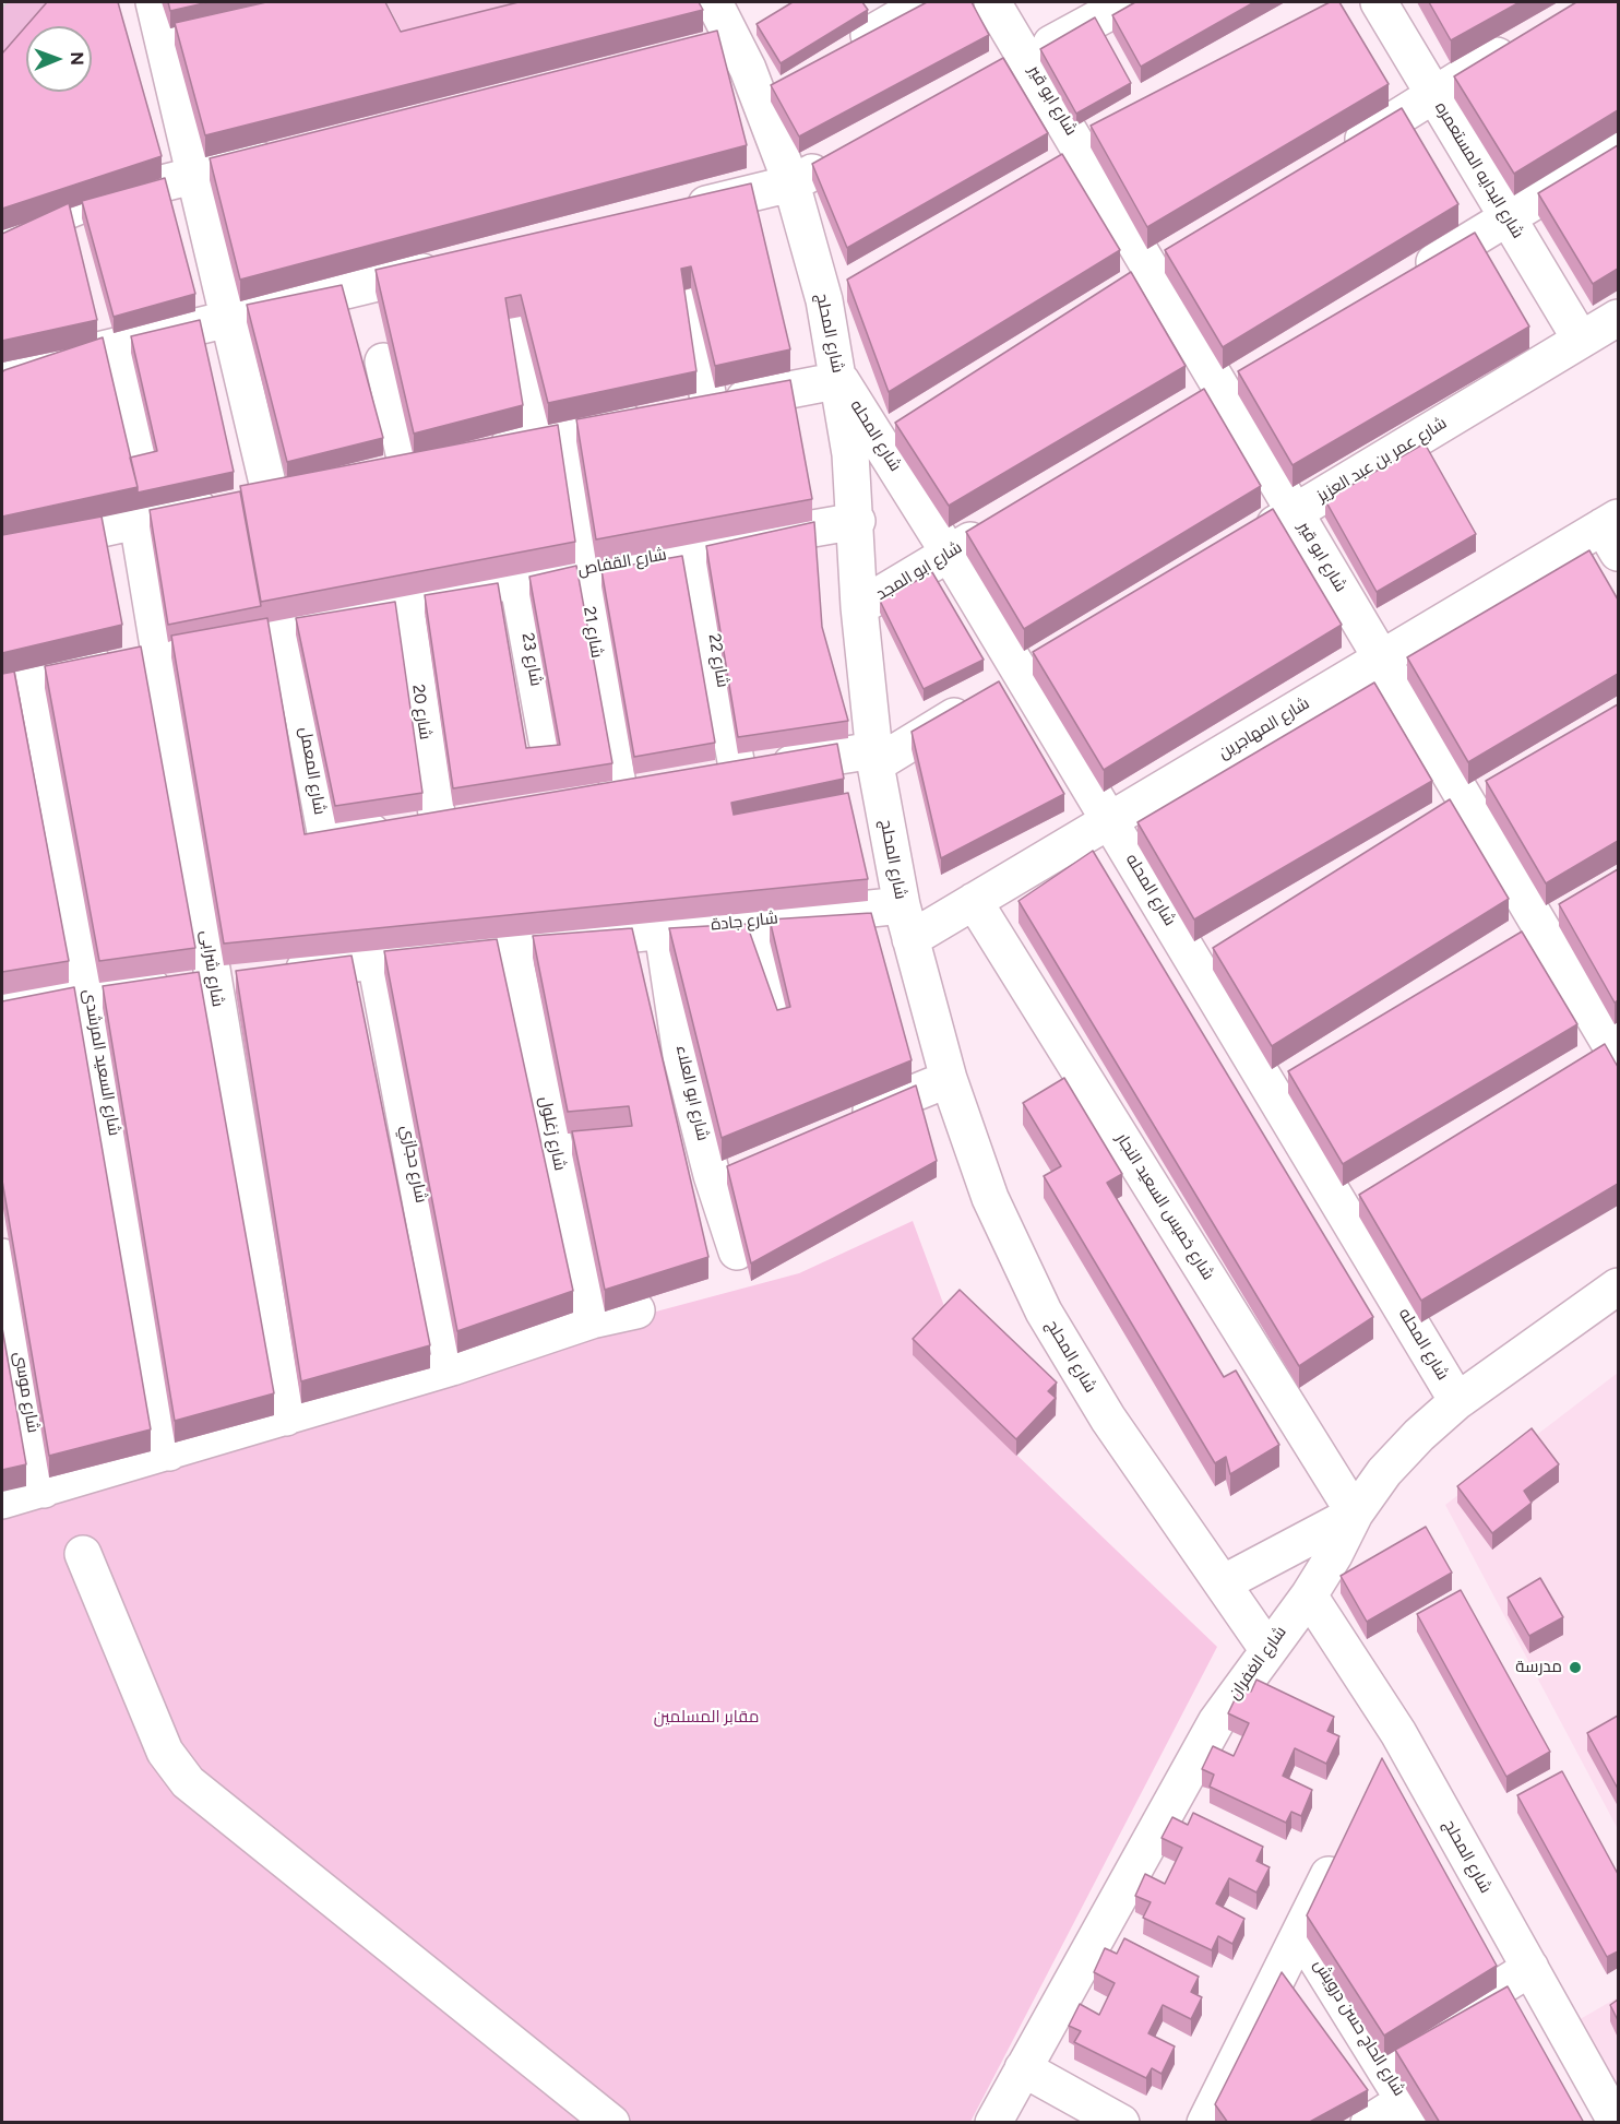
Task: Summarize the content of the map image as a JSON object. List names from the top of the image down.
{
  "streets": {
    "street": [
      "شارع ابو قير",
      "شارع البدايه المستعمره",
      "شارع المحلج",
      "شارع المحله",
      "شارع عمر بن عبد العزيز",
      "شارع القفاص",
      "شارع ابو المجد",
      "شارع 21",
      "شارع 23",
      "شارع 22",
      "شارع 20",
      "شارع المهاجرين",
      "شارع المعمل",
      "شارع جادة",
      "شارع شرابى",
      "شارع السعيد المرشدى",
      "شارع ابو العلاء",
      "شارع زغلول",
      "شارع حجازي",
      "شارع خميس السعيد النجار",
      "شارع موسى",
      "شارع الغفران",
      "شارع الحاج حسن درويش"
    ]
  },
  "crossings": [
    ["شارع ابو قير", "شارع عمر بن عبد العزيز"],
    ["شارع ابو قير", "شارع المهاجرين"],
    ["شارع البدايه المستعمره", "شارع عمر بن عبد العزيز"],
    ["شارع المحلج", "شارع المحله"],
    ["شارع المحلج", "شارع القفاص"],
    ["شارع المحلج", "شارع ابو المجد"],
    ["شارع المحلج", "شارع المهاجرين"],
    ["شارع المحلج", "شارع جادة"],
    ["شارع المحلج", "شارع الغفران"],
    ["شارع المحله", "شارع ابو المجد"],
    ["شارع المحله", "شارع المهاجرين"],
    ["شارع المحله", "شارع الغفران"],
    ["شارع القفاص", "شارع 21"],
    ["شارع القفاص", "شارع 23"],
    ["شارع القفاص", "شارع 22"],
    ["شارع القفاص", "شارع 20"],
    ["شارع القفاص", "شارع المعمل"],
    ["شارع القفاص", "شارع شرابى"],
    ["شارع القفاص", "شارع السعيد المرشدى"],
    ["شارع 20", "شارع المعمل"],
    ["شارع المهاجرين", "شارع جادة"],
    ["شارع المهاجرين", "شارع خميس السعيد النجار"],
    ["شارع جادة", "شارع شرابى"],
    ["شارع جادة", "شارع السعيد المرشدى"],
    ["شارع جادة", "شارع ابو العلاء"],
    ["شارع جادة", "شارع زغلول"],
    ["شارع جادة", "شارع حجازي"],
    ["شارع خميس السعيد النجار", "شارع الغفران"]
  ],
  "parks": ["مقابر المسلمين"],
  "places": ["مدرسة"],
  "north": "right"
}
